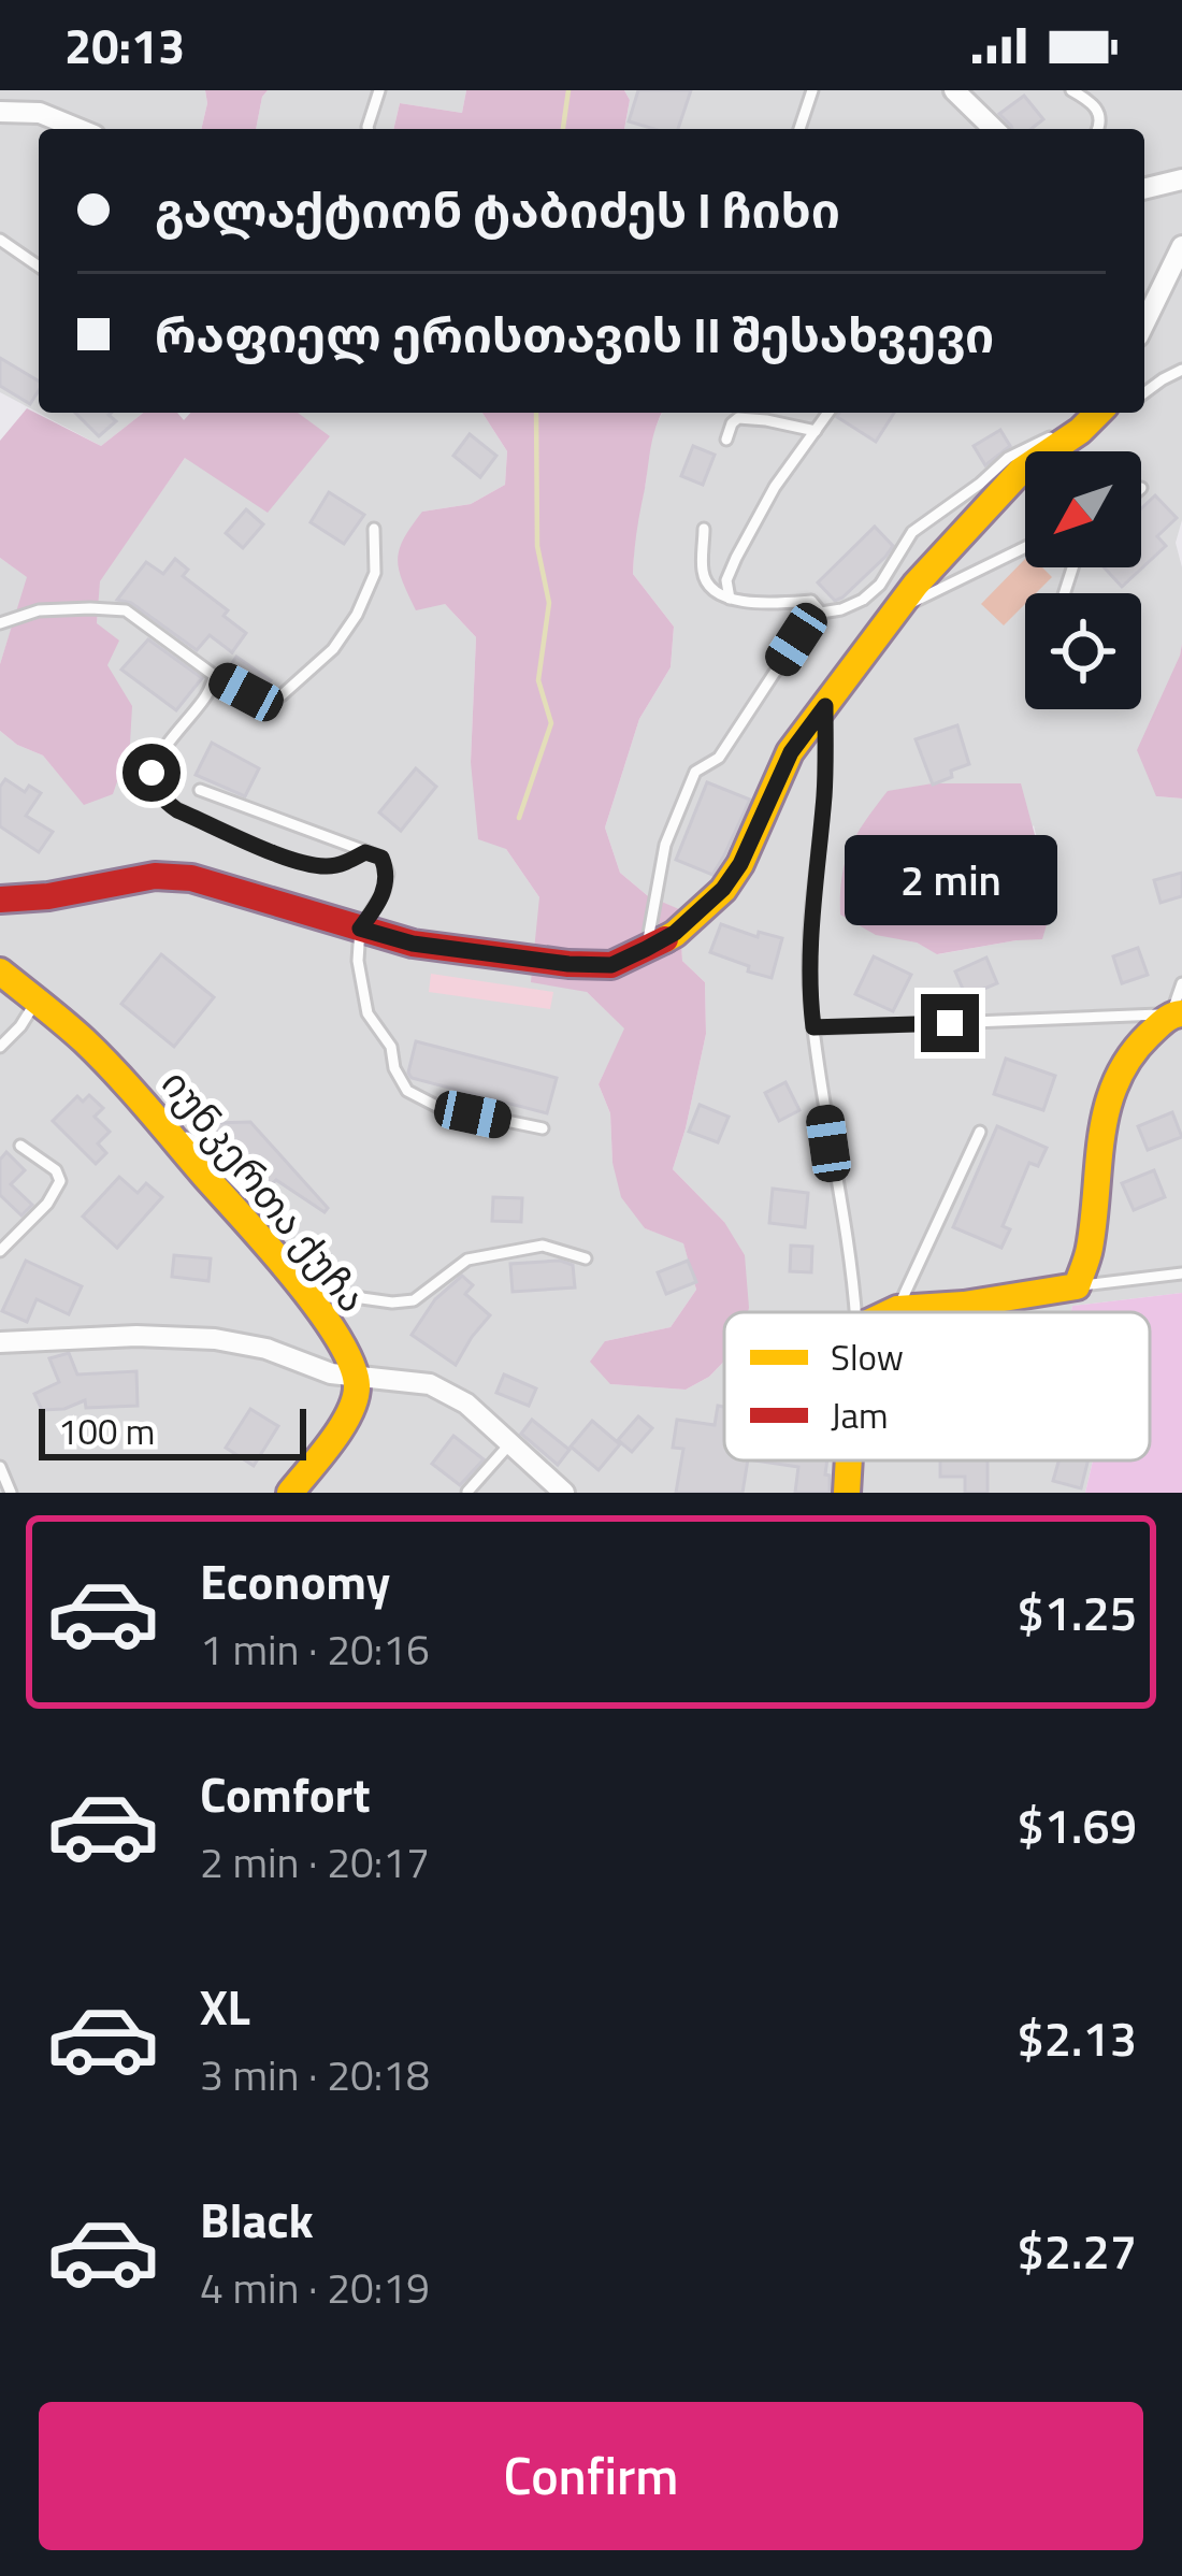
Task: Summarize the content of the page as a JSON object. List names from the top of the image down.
{
  "streets": {
    "street": ["იუნკერთა ქუჩა"]
  },
  "legend": ["Slow", "Jam"],
  "scale_bar": "100 m",
  "north": "bottom left",
  "page": {
    "status": "20:13",
    "banner": ["გალაქტიონ ტაბიძეს I ჩიხი", "რაფიელ ერისთავის II შესახვევი"],
    "bubble": "2 min",
    "scale": "100 m",
    "list": [
      {
        "name": "Economy",
        "note": "1 min · 20:16",
        "value": "$1.25"
      },
      {
        "name": "Comfort",
        "note": "2 min · 20:17",
        "value": "$1.69"
      },
      {
        "name": "XL",
        "note": "3 min · 20:18",
        "value": "$2.13"
      },
      {
        "name": "Black",
        "note": "4 min · 20:19",
        "value": "$2.27"
      }
    ],
    "buttons": "Confirm"
  }
}
